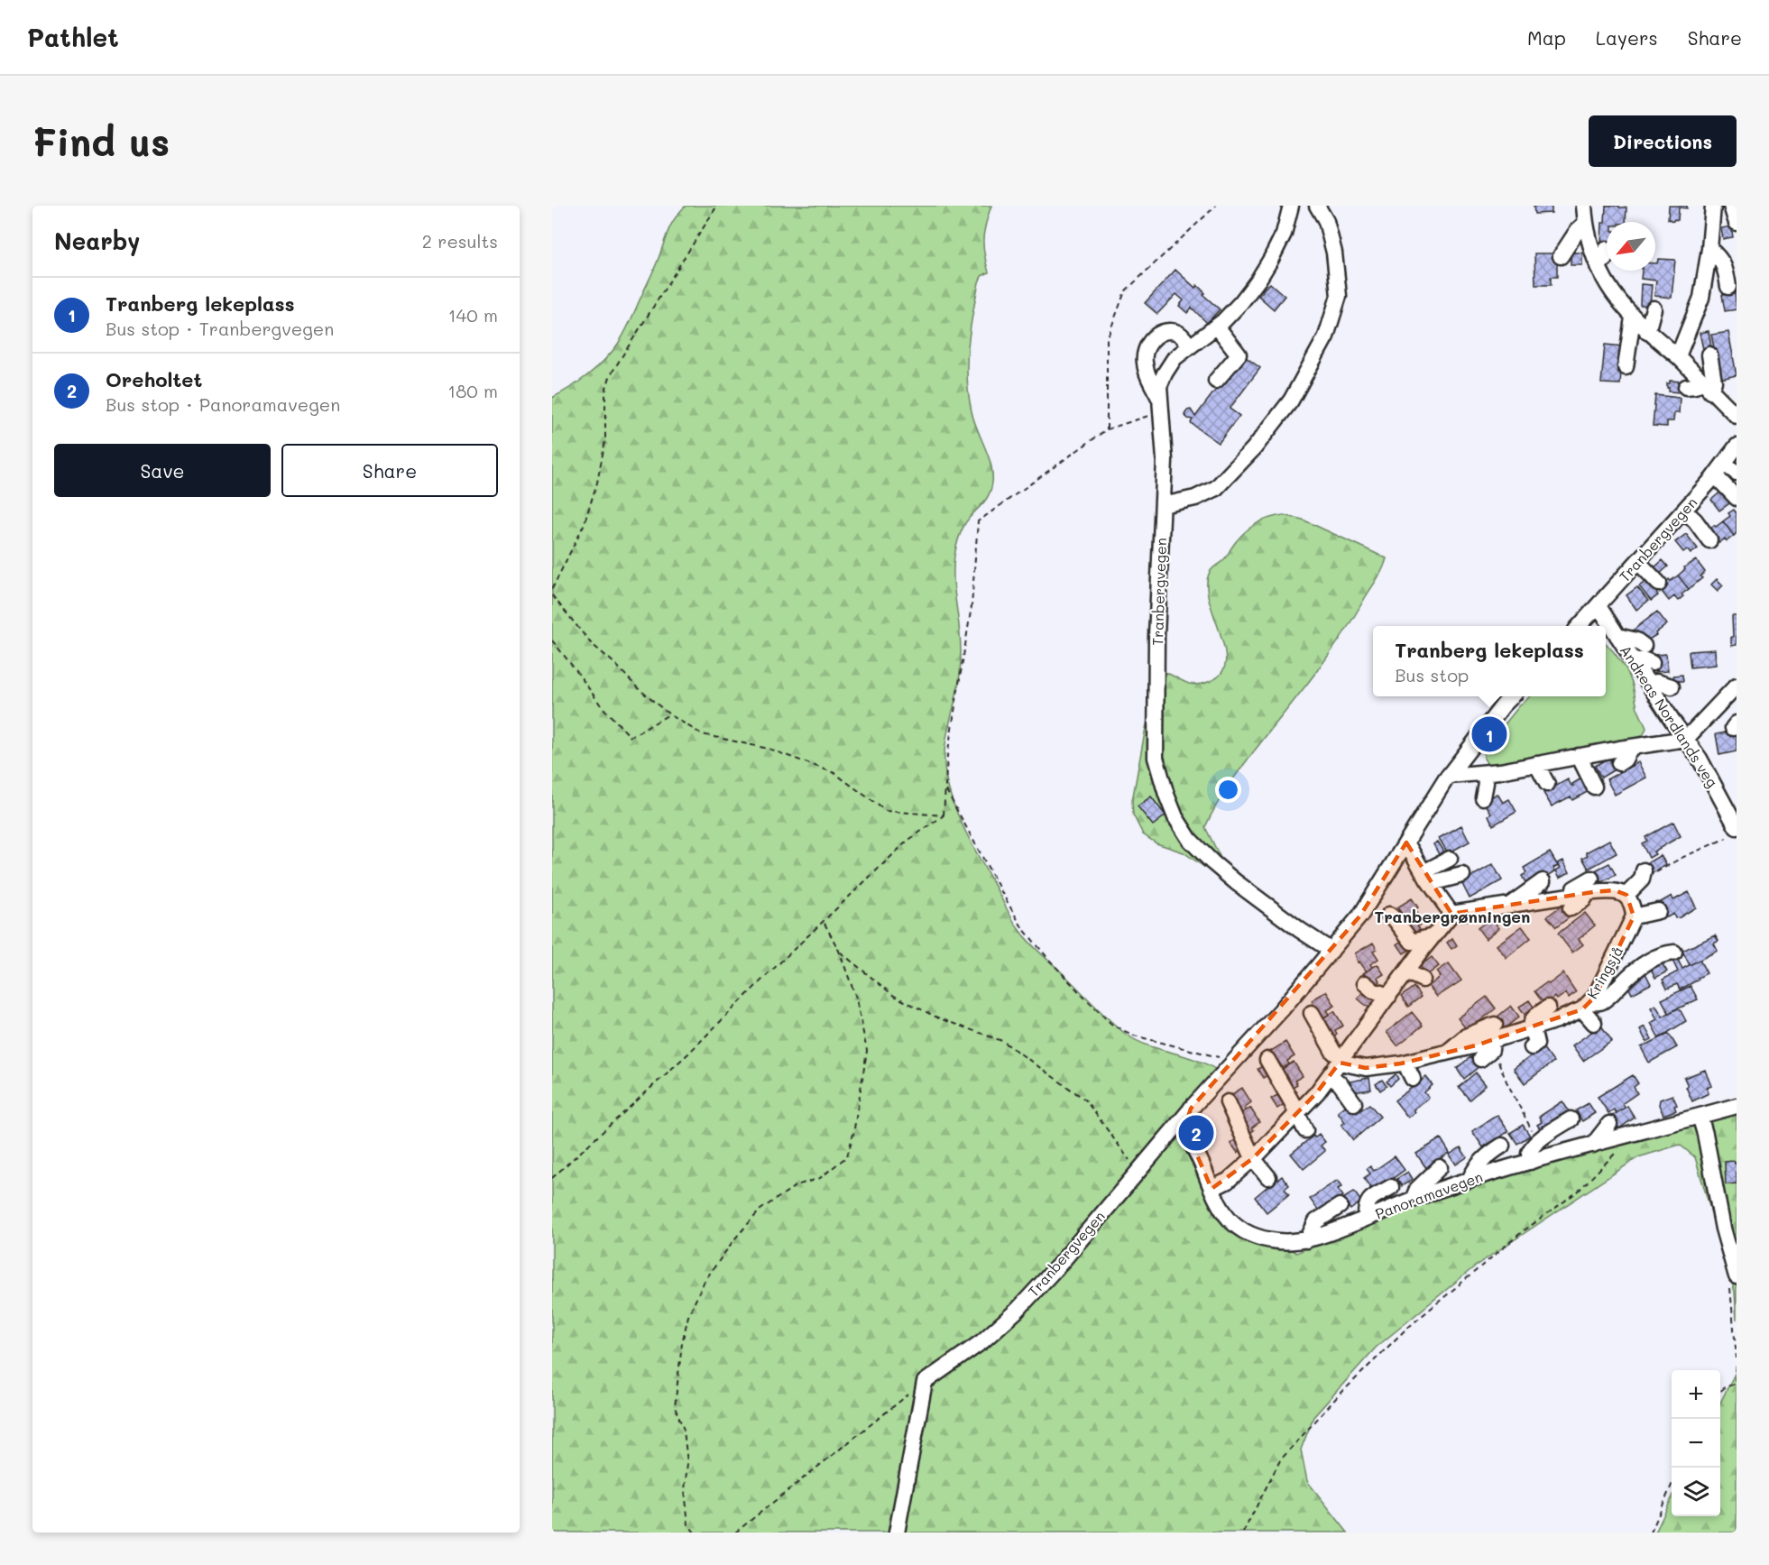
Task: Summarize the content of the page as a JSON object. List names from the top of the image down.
{
  "streets": {
    "street": [
      "Tranbergvegen",
      "Andreas Nordlands veg",
      "Kringsjå",
      "Panoramavegen"
    ]
  },
  "crossings": [
    ["Tranbergvegen", "Andreas Nordlands veg"],
    ["Tranbergvegen", "Panoramavegen"]
  ],
  "districts": ["Tranbergrønningen"],
  "north": "bottom left",
  "page": {
    "header": "Pathlet",
    "nav": ["Map", "Layers", "Share"],
    "buttons": [
      "Directions",
      ["Save", "Share"]
    ],
    "title": "Find us",
    "heading": ["Nearby", "2 results"],
    "list": [
      {
        "mark": "1",
        "name": "Tranberg lekeplass",
        "note": "Bus stop · Tranbergvegen",
        "value": "140 m"
      },
      {
        "mark": "2",
        "name": "Oreholtet",
        "note": "Bus stop · Panoramavegen",
        "value": "180 m"
      }
    ],
    "popup": ["Tranberg lekeplass", "Bus stop"],
    "pins": ["1", "2"],
    "map_buttons": ["+", "−"]
  }
}
